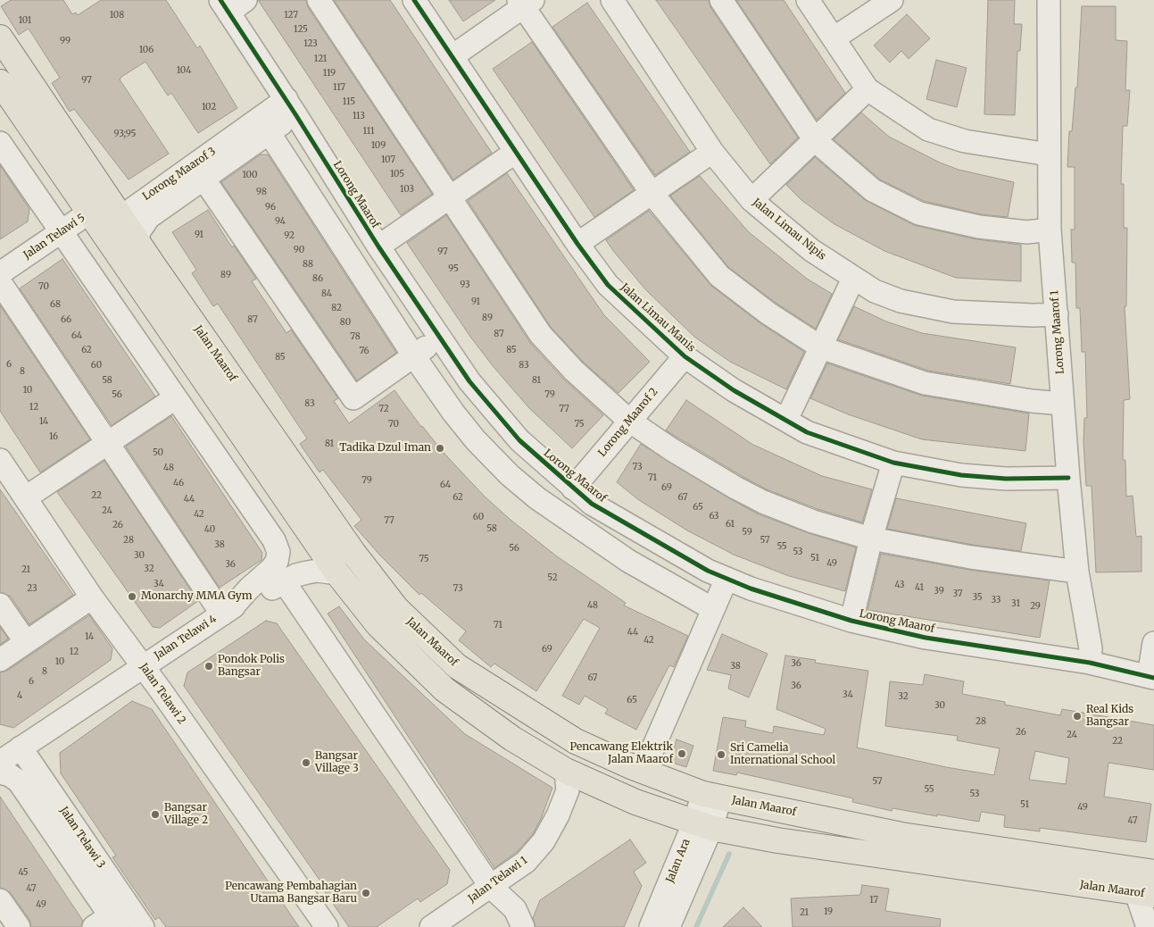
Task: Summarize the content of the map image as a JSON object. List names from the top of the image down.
{
  "streets": {
    "main road": ["Jalan Maarof"],
    "street": [
      "Lorong Maarof 3",
      "Lorong Maarof",
      "Jalan Limau Nipis",
      "Jalan Telawi 5",
      "Jalan Limau Manis",
      "Lorong Maarof 1",
      "Lorong Maarof 2",
      "Jalan Telawi 4",
      "Jalan Telawi 2",
      "Jalan Telawi 3",
      "Jalan Ara",
      "Jalan Telawi 1"
    ]
  },
  "crossings": [
    ["Lorong Maarof 3", "Jalan Telawi 5"],
    ["Lorong Maarof 3", "Jalan Maarof"],
    ["Lorong Maarof", "Lorong Maarof 1"],
    ["Lorong Maarof", "Lorong Maarof 2"],
    ["Jalan Limau Nipis", "Lorong Maarof 1"],
    ["Jalan Telawi 5", "Jalan Maarof"],
    ["Jalan Limau Manis", "Lorong Maarof 1"],
    ["Jalan Limau Manis", "Lorong Maarof 2"],
    ["Jalan Maarof", "Jalan Telawi 4"],
    ["Jalan Maarof", "Jalan Ara"],
    ["Jalan Maarof", "Jalan Telawi 1"],
    ["Jalan Telawi 4", "Jalan Telawi 2"],
    ["Jalan Telawi 4", "Jalan Telawi 3"]
  ],
  "places": [
    "Tadika Dzul Iman",
    "Monarchy MMA Gym",
    "Pondok Polis Bangsar",
    "Real Kids Bangsar",
    "Pencawang Elektrik Jalan Maarof",
    "Sri Camelia International School",
    "Bangsar Village 3",
    "Bangsar Village 2",
    "Pencawang Pembahagian Utama Bangsar Baru"
  ],
  "house_numbers": [
    "108",
    "127",
    "101",
    "125",
    "99",
    "123",
    "106",
    "121",
    "104",
    "119",
    "97",
    "117",
    "115",
    "102",
    "113",
    "111",
    "93;95",
    "109",
    "107",
    "105",
    "100",
    "103",
    "98",
    "96",
    "94",
    "91",
    "92",
    "90",
    "97",
    "88",
    "95",
    "89",
    "86",
    "93",
    "70",
    "84",
    "91",
    "68",
    "82",
    "89",
    "66",
    "87",
    "80",
    "87",
    "64",
    "78",
    "62",
    "85",
    "76",
    "85",
    "6",
    "60",
    "83",
    "8",
    "58",
    "81",
    "10",
    "56",
    "79",
    "83",
    "12",
    "72",
    "77",
    "14",
    "70",
    "75",
    "16",
    "81",
    "50",
    "73",
    "48",
    "71",
    "79",
    "46",
    "64",
    "69",
    "22",
    "62",
    "67",
    "44",
    "65",
    "24",
    "42",
    "63",
    "60",
    "77",
    "61",
    "26",
    "58",
    "40",
    "59",
    "28",
    "57",
    "38",
    "55",
    "56",
    "53",
    "30",
    "51",
    "75",
    "49",
    "36",
    "32",
    "21",
    "52",
    "34",
    "43",
    "41",
    "23",
    "73",
    "39",
    "37",
    "35",
    "33",
    "31",
    "48",
    "29",
    "71",
    "44",
    "14",
    "42",
    "69",
    "12",
    "10",
    "36",
    "38",
    "8",
    "67",
    "6",
    "36",
    "34",
    "4",
    "32",
    "65",
    "30",
    "28",
    "26",
    "24",
    "22",
    "57",
    "55",
    "53",
    "51",
    "49",
    "47",
    "45",
    "47",
    "17",
    "49",
    "19",
    "21"
  ]
}
